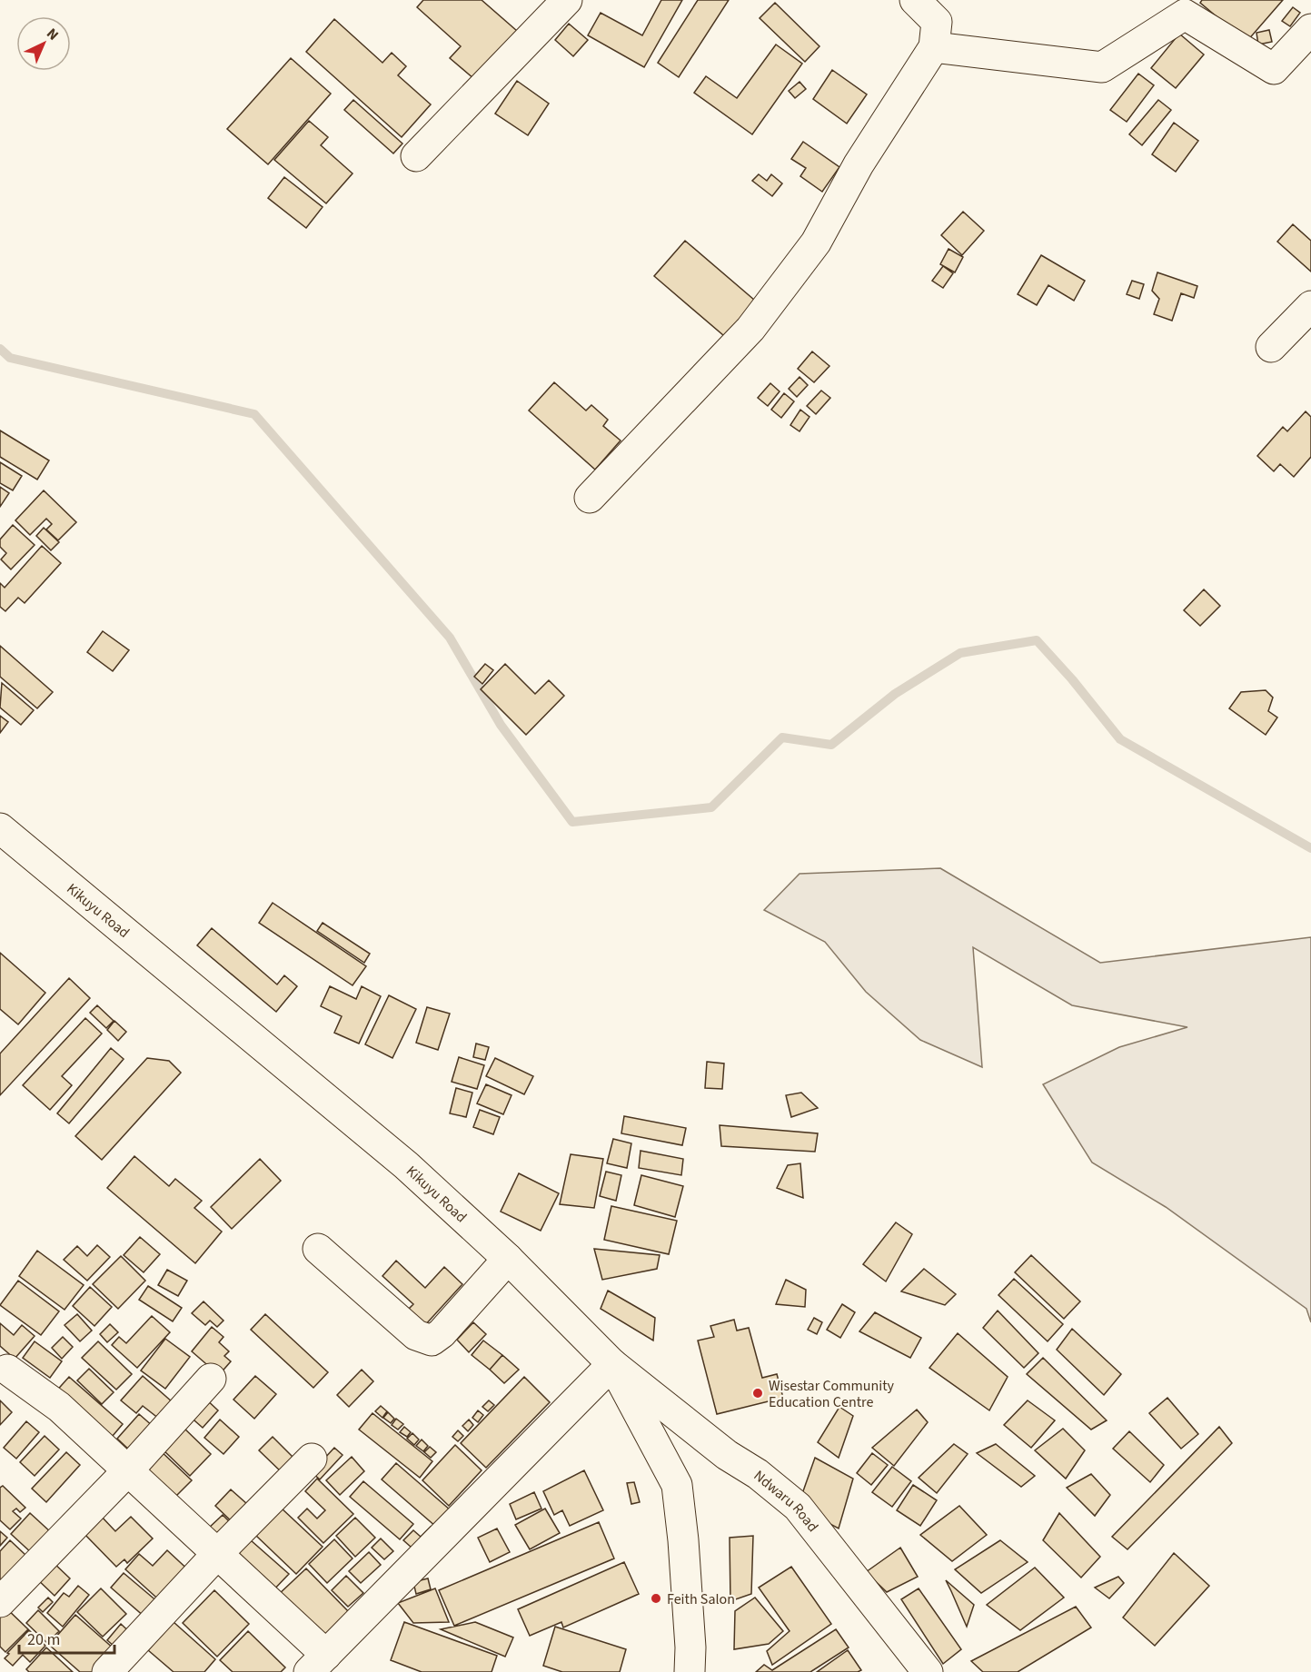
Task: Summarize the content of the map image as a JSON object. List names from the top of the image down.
{
  "streets": {
    "street": ["Kikuyu Road", "Ndwaru Road"]
  },
  "crossings": [
    ["Kikuyu Road", "Ndwaru Road"]
  ],
  "places": ["Wisestar Community Education Centre", "Feith Salon"],
  "scale_bar": "20 m",
  "north": "top right"
}
